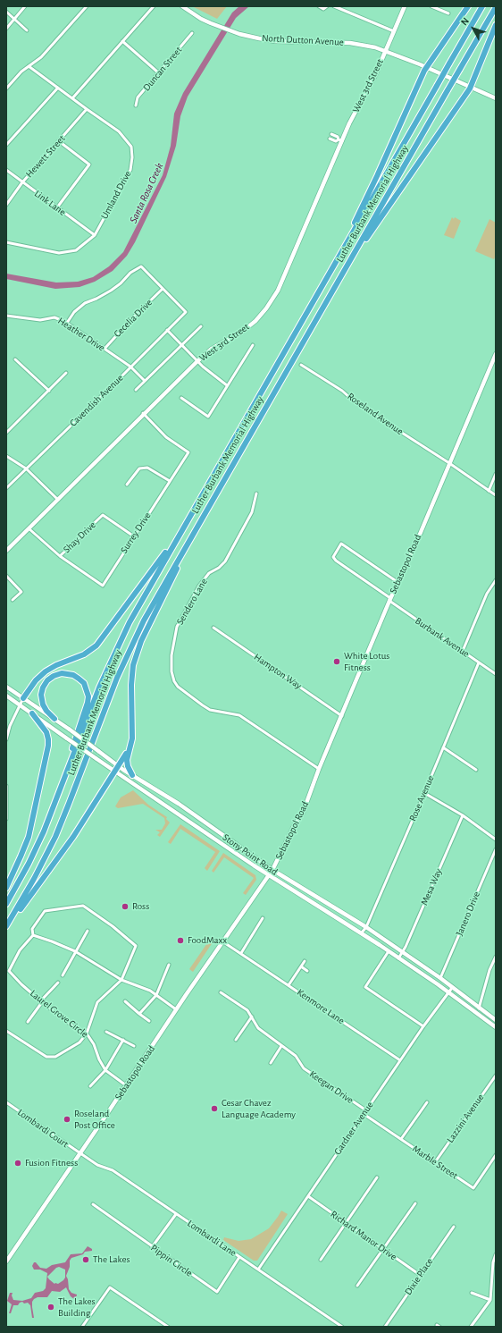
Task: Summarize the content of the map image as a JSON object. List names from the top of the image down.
{
  "streets": {
    "highway": ["Luther Burbank Memorial Highway"],
    "main road": [
      "North Dutton Avenue",
      "West 3rd Street",
      "Sebastopol Road",
      "Stony Point Road"
    ],
    "street": [
      "Duncan Street",
      "Hewett Street",
      "Umland Drive",
      "Link Lane",
      "Cecelia Drive",
      "Heather Drive",
      "Cavendish Avenue",
      "Roseland Avenue",
      "Surrey Drive",
      "Shay Drive",
      "Sendero Lane",
      "Burbank Avenue",
      "Hampton Way",
      "Rose Avenue",
      "Mesa Way",
      "Janero Drive",
      "Kenmore Lane",
      "Laurel Grove Circle",
      "Keegan Drive",
      "Lazzini Avenue",
      "Lombardi Court",
      "Gardner Avenue",
      "Marble Street",
      "Richard Manor Drive",
      "Lombardi Lane",
      "Pippin Circle",
      "Dixie Place"
    ]
  },
  "crossings": [
    ["North Dutton Avenue", "West 3rd Street"],
    ["West 3rd Street", "Surrey Drive"],
    ["Hewett Street", "Umland Drive"],
    ["Hewett Street", "Link Lane"],
    ["Umland Drive", "Link Lane"],
    ["Cecelia Drive", "Heather Drive"],
    ["Cecelia Drive", "Cavendish Avenue"],
    ["Heather Drive", "Cavendish Avenue"],
    ["Roseland Avenue", "Sebastopol Road"],
    ["Surrey Drive", "Shay Drive"],
    ["Sebastopol Road", "Sendero Lane"],
    ["Sebastopol Road", "Burbank Avenue"],
    ["Sebastopol Road", "Hampton Way"],
    ["Sebastopol Road", "Stony Point Road"],
    ["Sebastopol Road", "Kenmore Lane"],
    ["Sebastopol Road", "Laurel Grove Circle"],
    ["Sebastopol Road", "Lombardi Court"],
    ["Sebastopol Road", "Lombardi Lane"],
    ["Burbank Avenue", "Rose Avenue"],
    ["Rose Avenue", "Stony Point Road"],
    ["Stony Point Road", "Mesa Way"],
    ["Stony Point Road", "Janero Drive"],
    ["Stony Point Road", "Gardner Avenue"],
    ["Kenmore Lane", "Gardner Avenue"],
    ["Keegan Drive", "Gardner Avenue"],
    ["Lazzini Avenue", "Marble Street"],
    ["Lombardi Court", "Lombardi Lane"],
    ["Gardner Avenue", "Marble Street"],
    ["Gardner Avenue", "Richard Manor Drive"],
    ["Gardner Avenue", "Lombardi Lane"],
    ["Richard Manor Drive", "Dixie Place"],
    ["Lombardi Lane", "Pippin Circle"]
  ],
  "water": ["Santa Rosa Creek"],
  "places": [
    "White Lotus Fitness",
    "Ross",
    "FoodMaxx",
    "Cesar Chavez Language Academy",
    "Roseland Post Office",
    "Fusion Fitness",
    "The Lakes",
    "The Lakes Building"
  ],
  "north": "top left"
}
